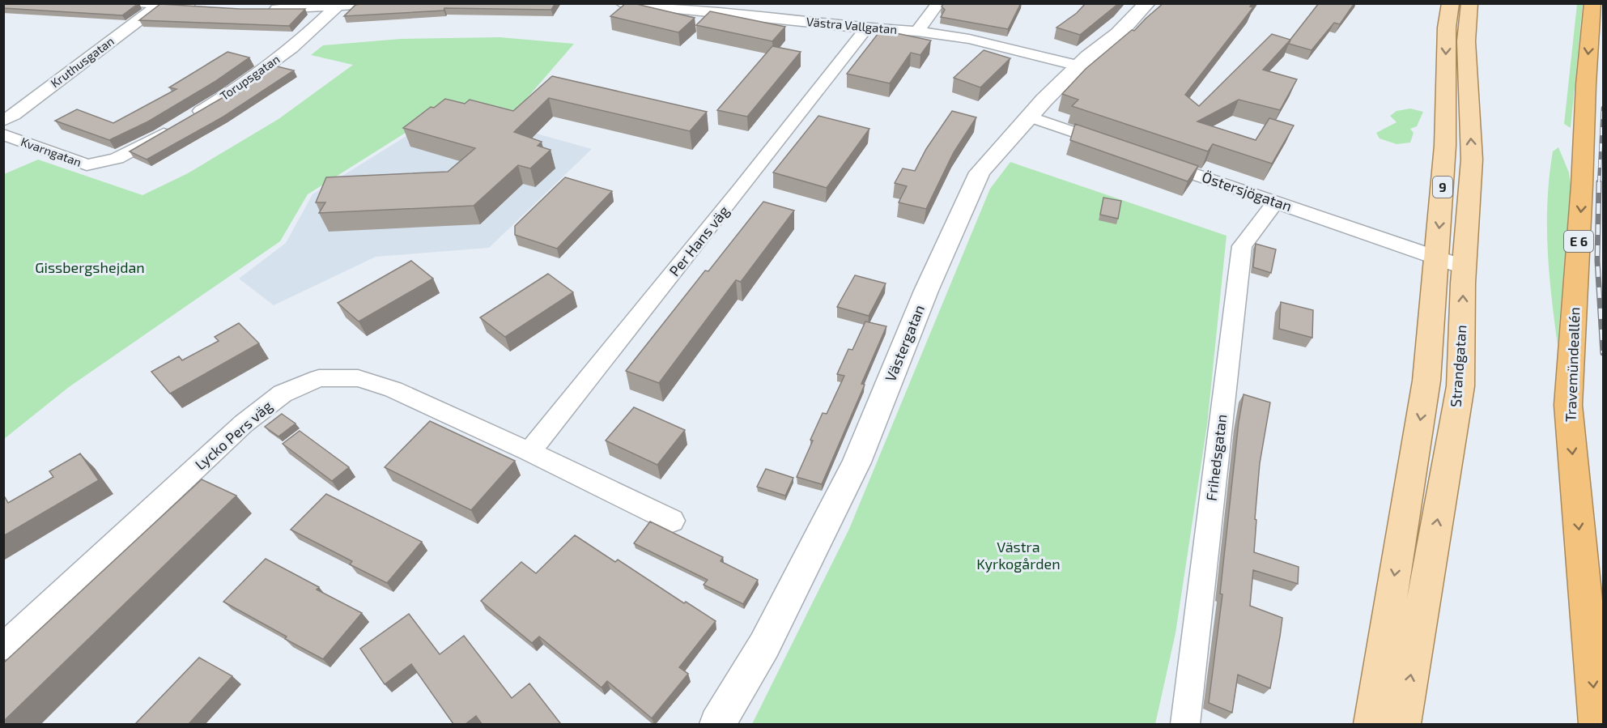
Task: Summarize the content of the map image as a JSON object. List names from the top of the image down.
{
  "streets": {
    "highway": ["E 6", "Travemündeallén"],
    "main road": ["9", "Strandgatan"],
    "street": [
      "Västra Vallgatan",
      "Kruthusgatan",
      "Torupsgatan",
      "Kvarngatan",
      "Östersjögatan",
      "Per Hans väg",
      "Västergatan",
      "Lycko Pers väg",
      "Frihedsgatan"
    ]
  },
  "crossings": [
    ["Västra Vallgatan", "Per Hans väg"],
    ["Västra Vallgatan", "Västergatan"],
    ["Torupsgatan", "Kvarngatan"],
    ["Östersjögatan", "Strandgatan"],
    ["Östersjögatan", "Frihedsgatan"],
    ["Per Hans väg", "Lycko Pers väg"]
  ],
  "one_way": ["Travemündeallén"],
  "parks": ["Gissbergshejdan", "Västra Kyrkogården"]
}
